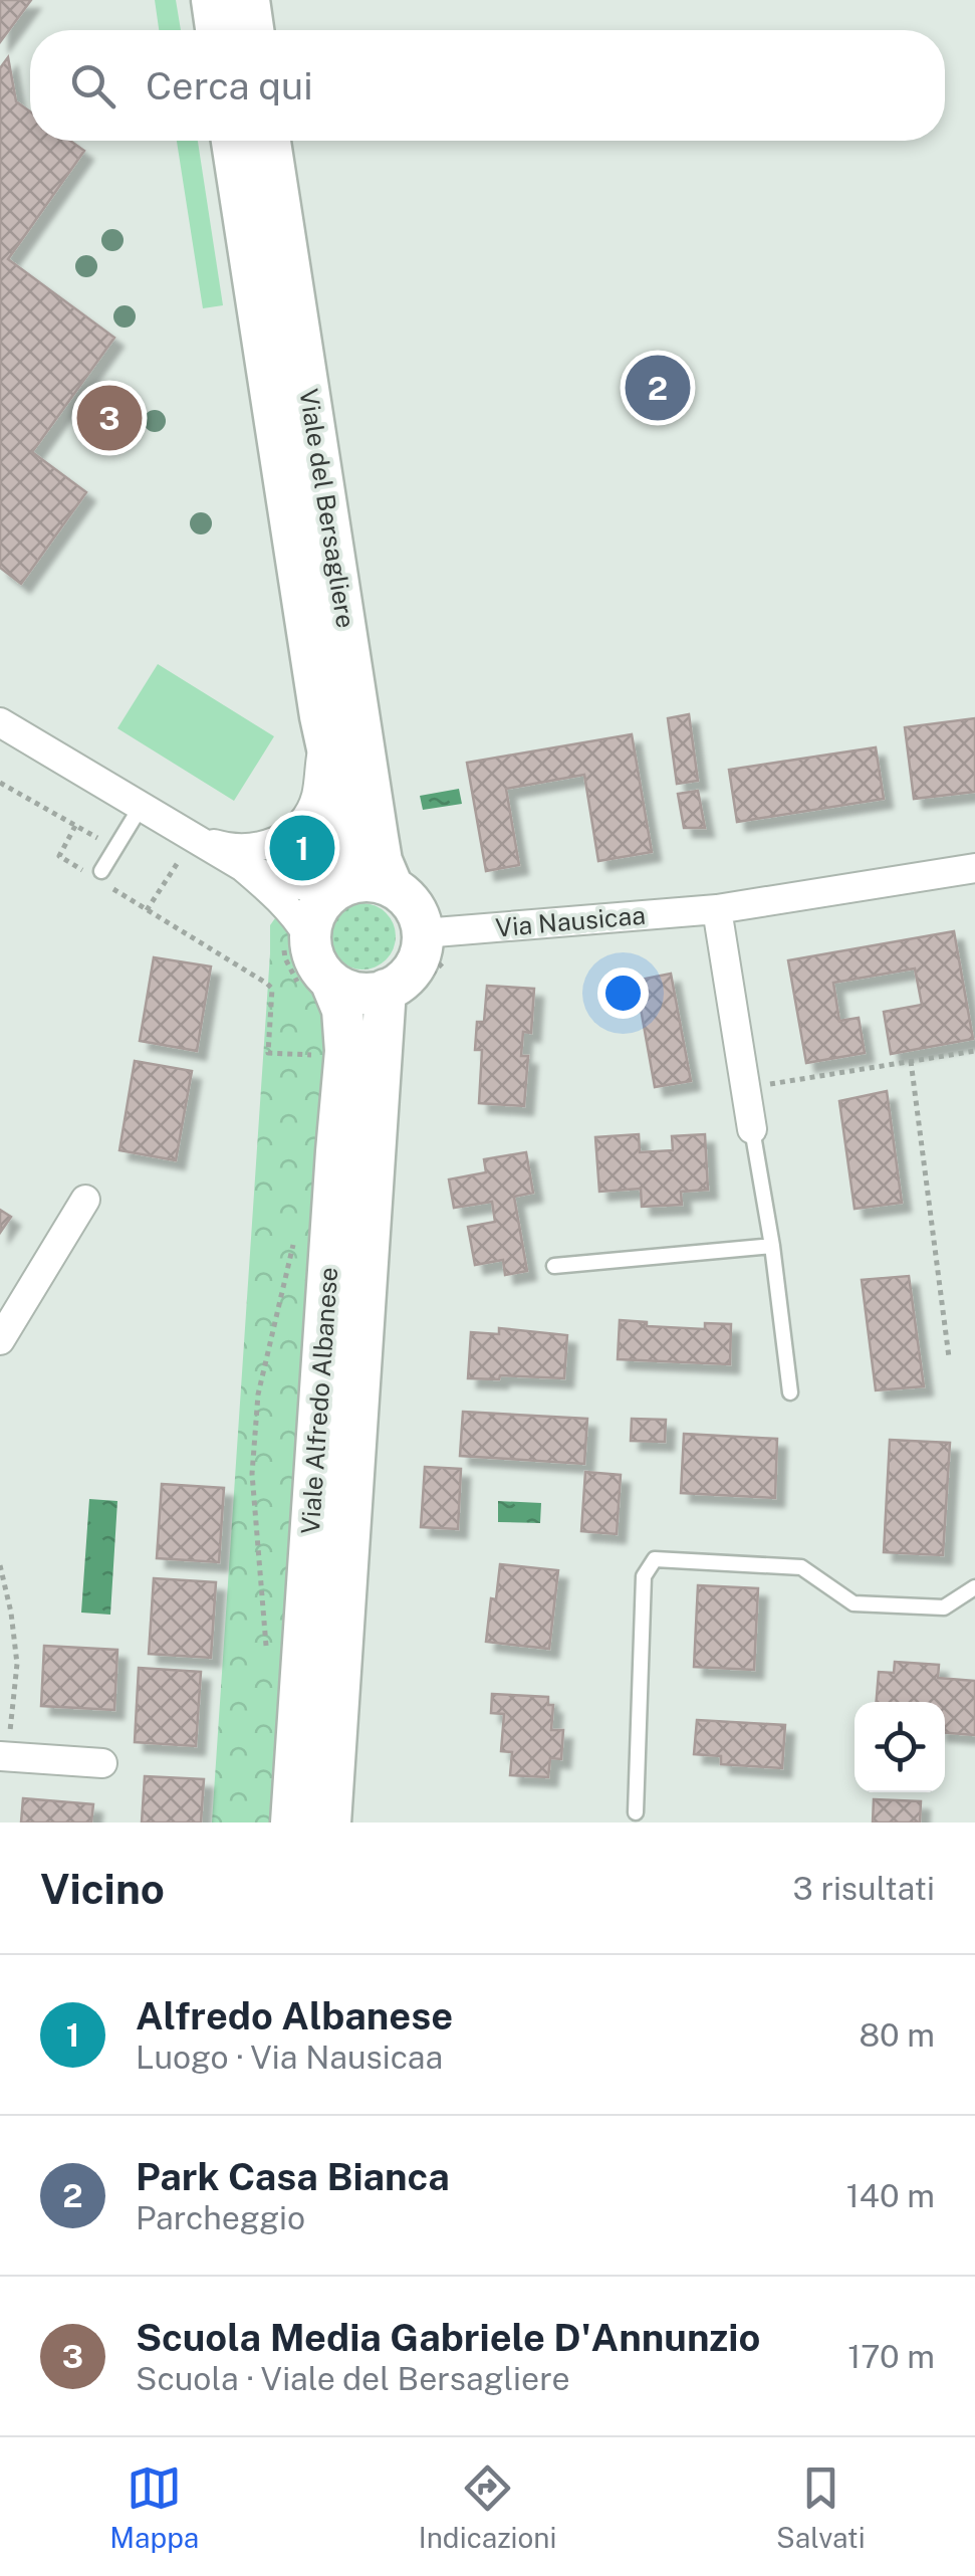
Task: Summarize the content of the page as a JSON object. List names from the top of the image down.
{
  "streets": {
    "street": ["Viale del Bersagliere", "Via Nausicaa", "Viale Alfredo Albanese"]
  },
  "crossings": [
    ["Viale del Bersagliere", "Via Nausicaa"]
  ],
  "page": {
    "search": "Cerca qui",
    "pins": ["2", "3", "1"],
    "heading": ["Vicino", "3 risultati"],
    "list": [
      {
        "mark": "1",
        "name": "Alfredo Albanese",
        "note": "Luogo · Via Nausicaa",
        "value": "80 m"
      },
      {
        "mark": "2",
        "name": "Park Casa Bianca",
        "note": "Parcheggio",
        "value": "140 m"
      },
      {
        "mark": "3",
        "name": "Scuola Media Gabriele D'Annunzio",
        "note": "Scuola · Viale del Bersagliere",
        "value": "170 m"
      }
    ],
    "nav": ["Mappa", "Indicazioni", "Salvati"]
  }
}
